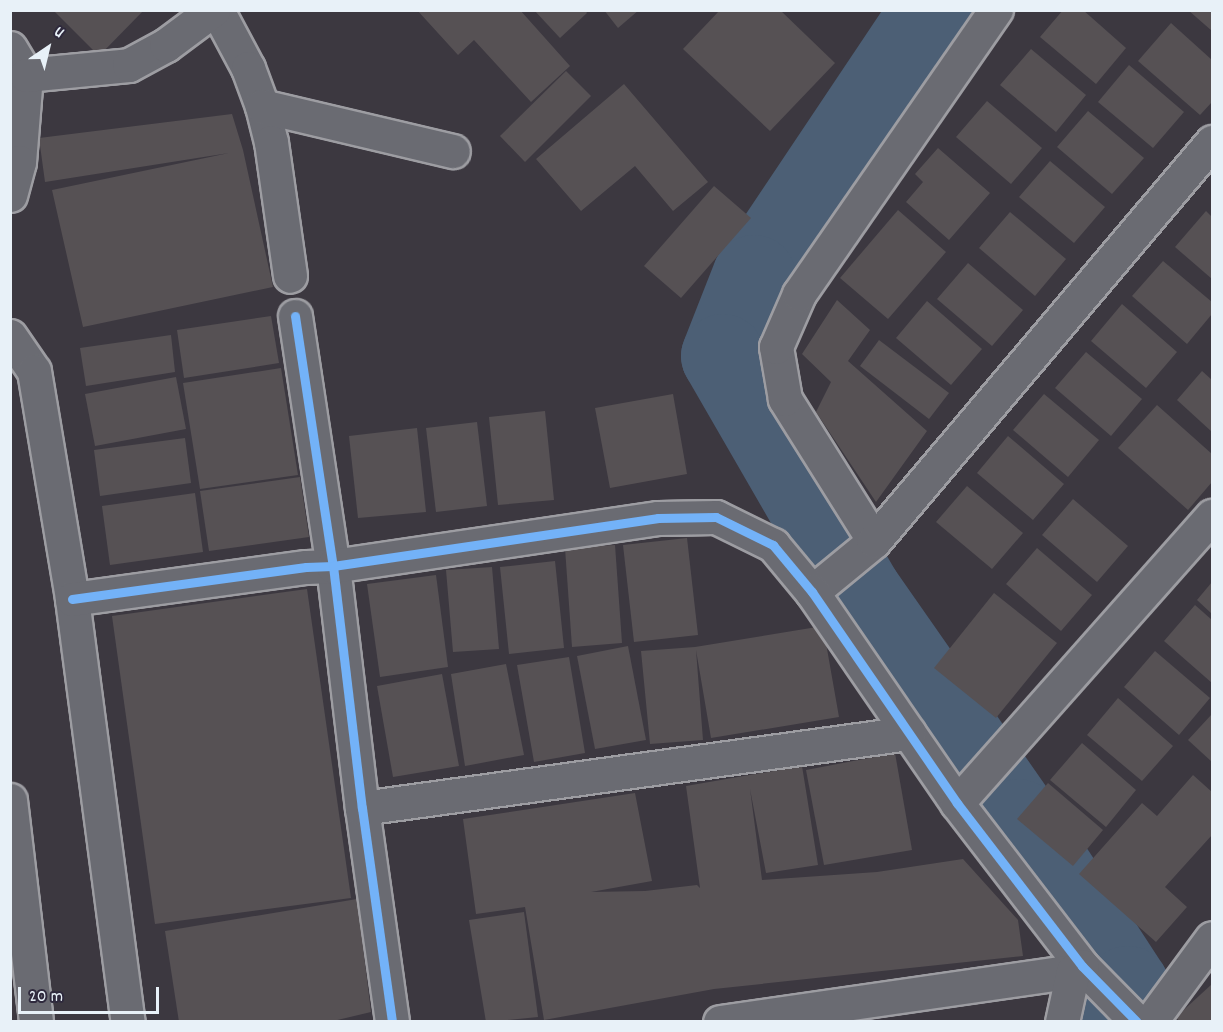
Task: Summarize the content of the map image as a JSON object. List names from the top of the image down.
{
  "scale_bar": "20 m",
  "north": "top right"
}
